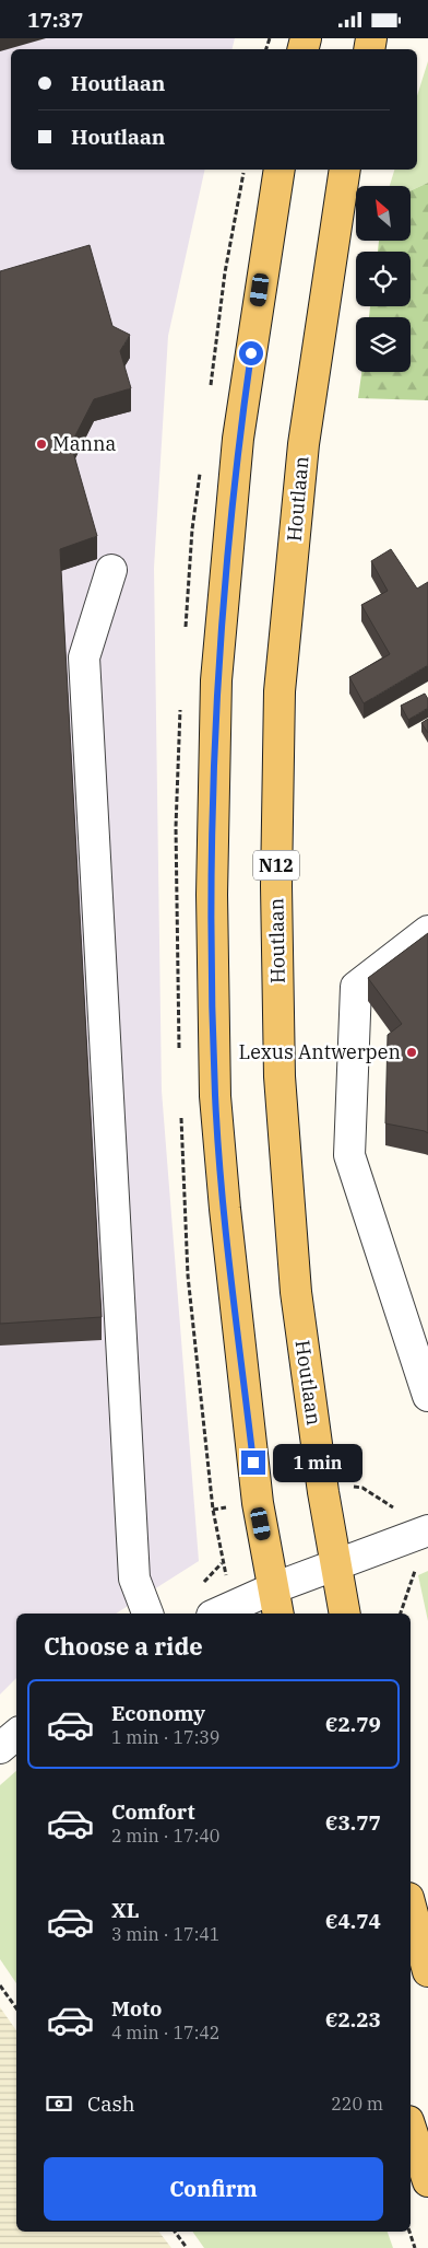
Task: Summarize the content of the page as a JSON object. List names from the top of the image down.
{
  "streets": {
    "main road": ["Houtlaan", "N12"]
  },
  "places": ["Manna", "Lexus Antwerpen"],
  "north": "top left",
  "page": {
    "status": "17:37",
    "banner": ["Houtlaan", "Houtlaan"],
    "bubble": "1 min",
    "heading": "Choose a ride",
    "list": [
      {
        "name": "Economy",
        "note": "1 min · 17:39",
        "value": "€2.79"
      },
      {
        "name": "Comfort",
        "note": "2 min · 17:40",
        "value": "€3.77"
      },
      {
        "name": "XL",
        "note": "3 min · 17:41",
        "value": "€4.74"
      },
      {
        "name": "Moto",
        "note": "4 min · 17:42",
        "value": "€2.23"
      }
    ],
    "pay": ["Cash", "220 m"],
    "buttons": "Confirm"
  }
}
